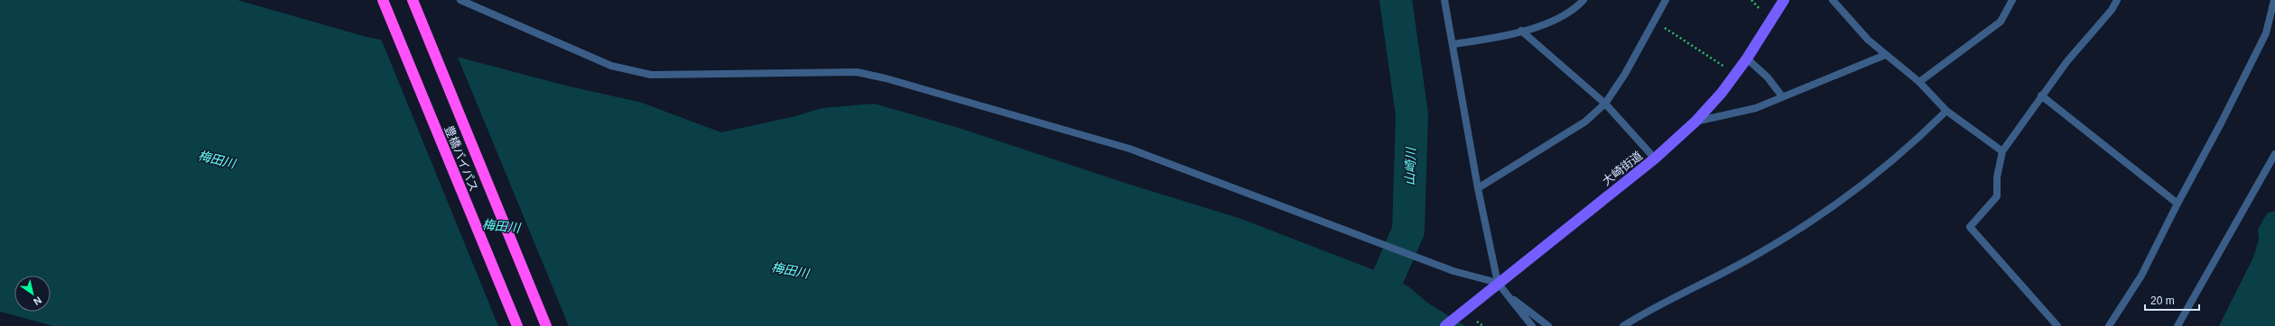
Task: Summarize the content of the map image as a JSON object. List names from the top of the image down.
{
  "streets": {
    "highway": ["豊橋バイパス"],
    "main road": ["大崎街道"]
  },
  "water": ["梅田川", "山崎川"],
  "scale_bar": "20 m",
  "north": "bottom right"
}
